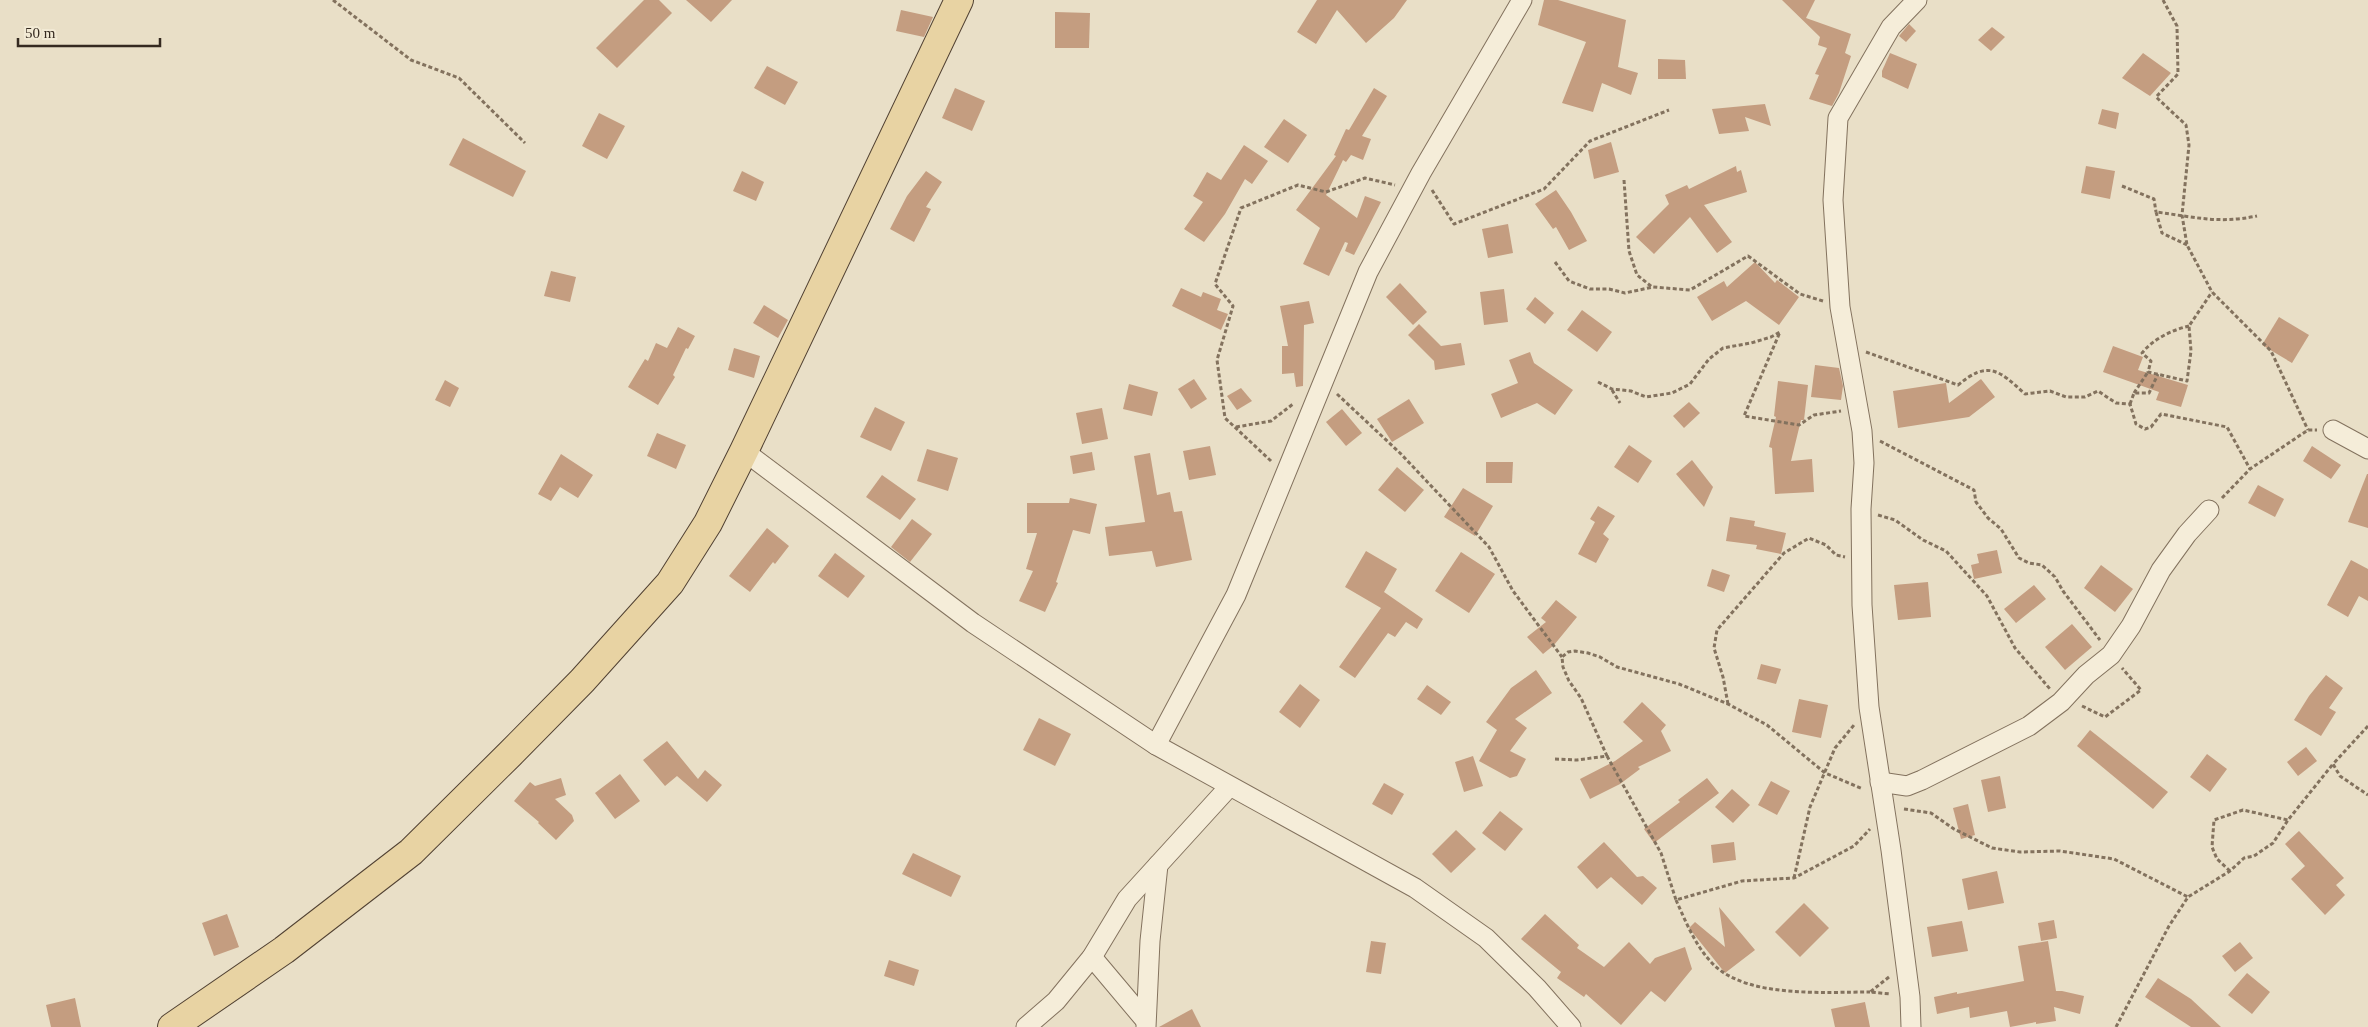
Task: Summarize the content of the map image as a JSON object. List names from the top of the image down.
{
  "scale_bar": "50 m"
}
